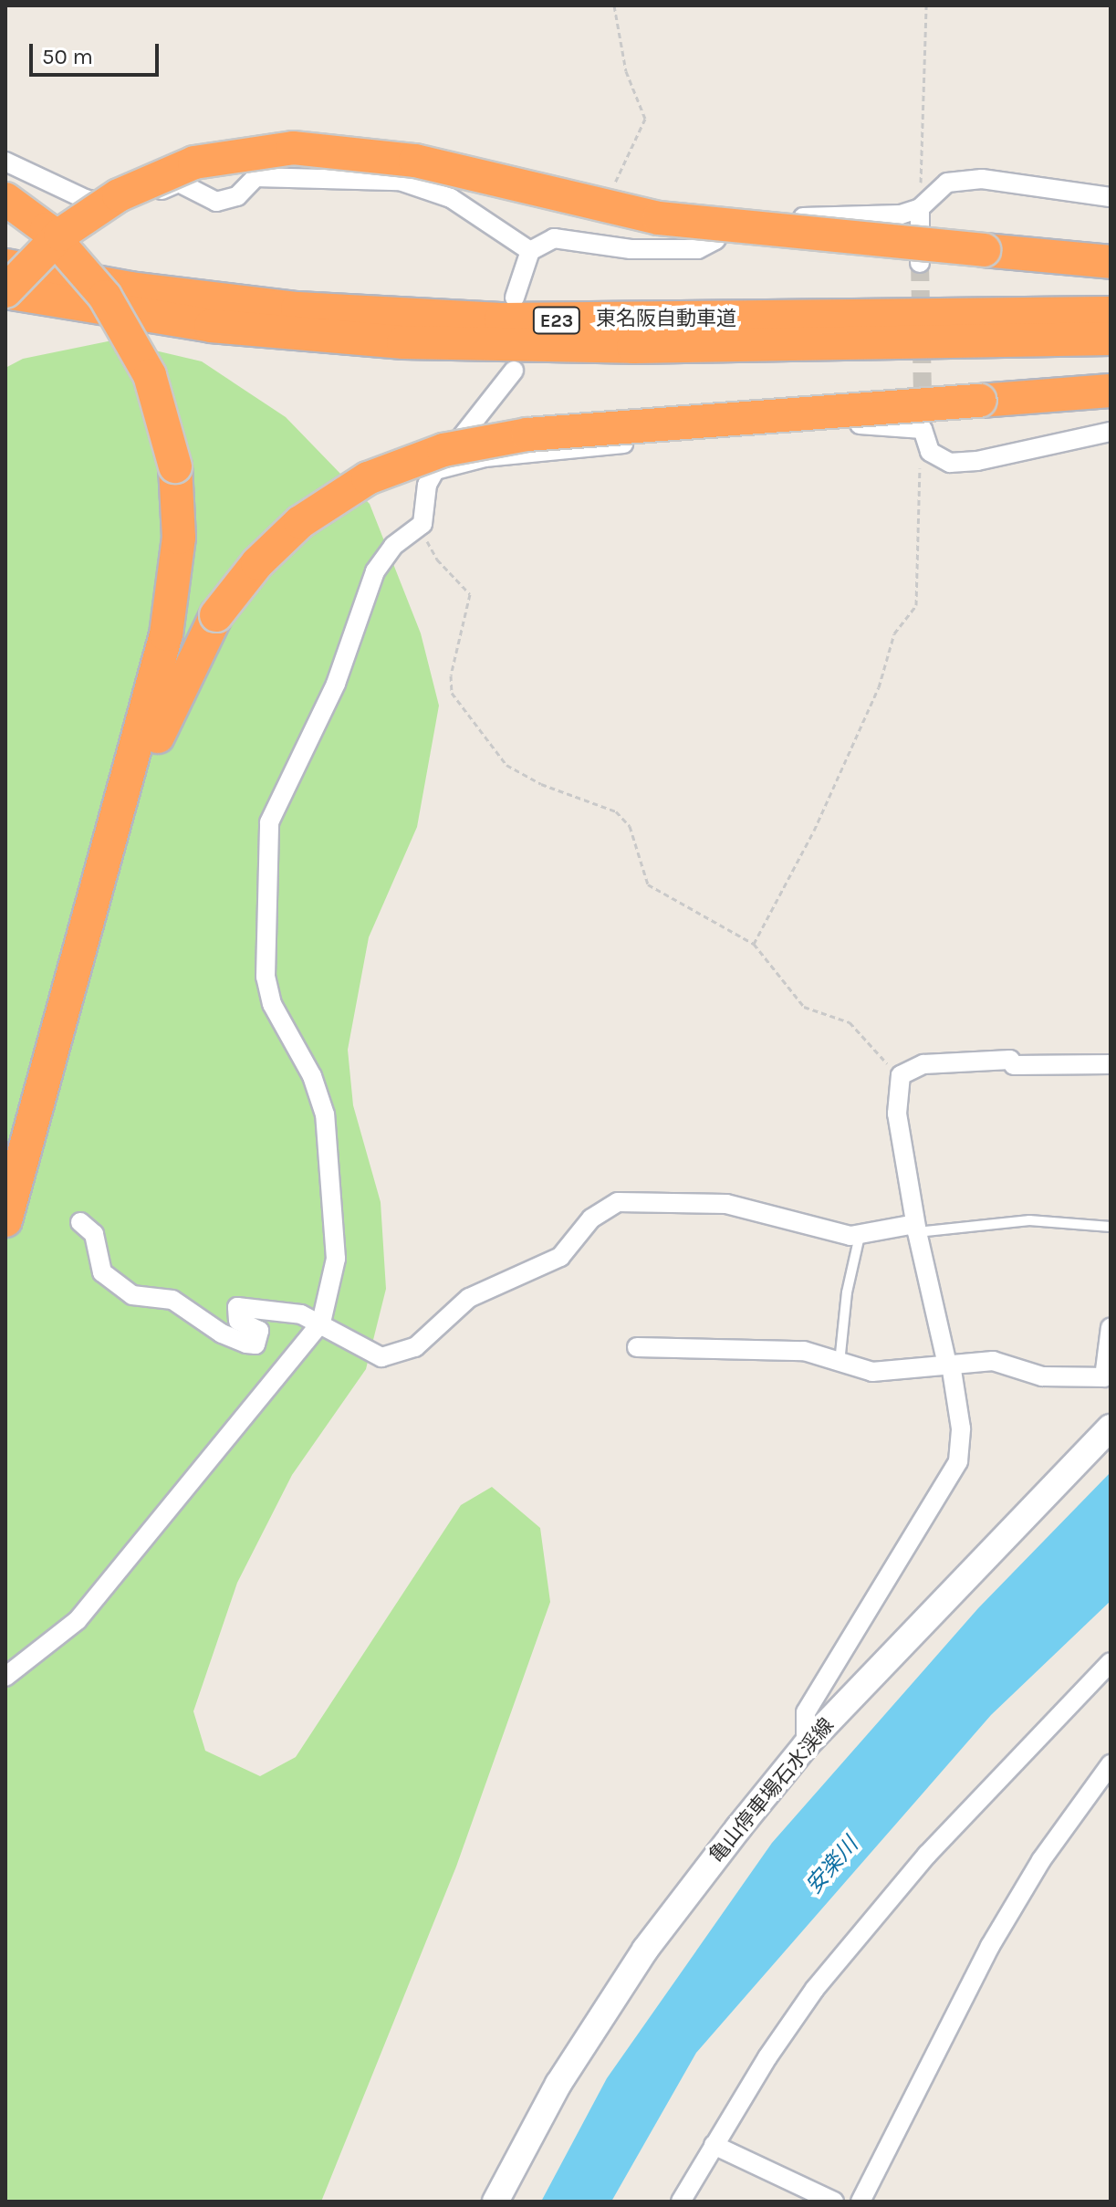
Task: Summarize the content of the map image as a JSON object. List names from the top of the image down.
{
  "streets": {
    "highway": ["東名阪自動車道", "E23"],
    "main road": ["亀山停車場石水渓線"]
  },
  "water": ["安楽川"],
  "scale_bar": "50 m"
}
